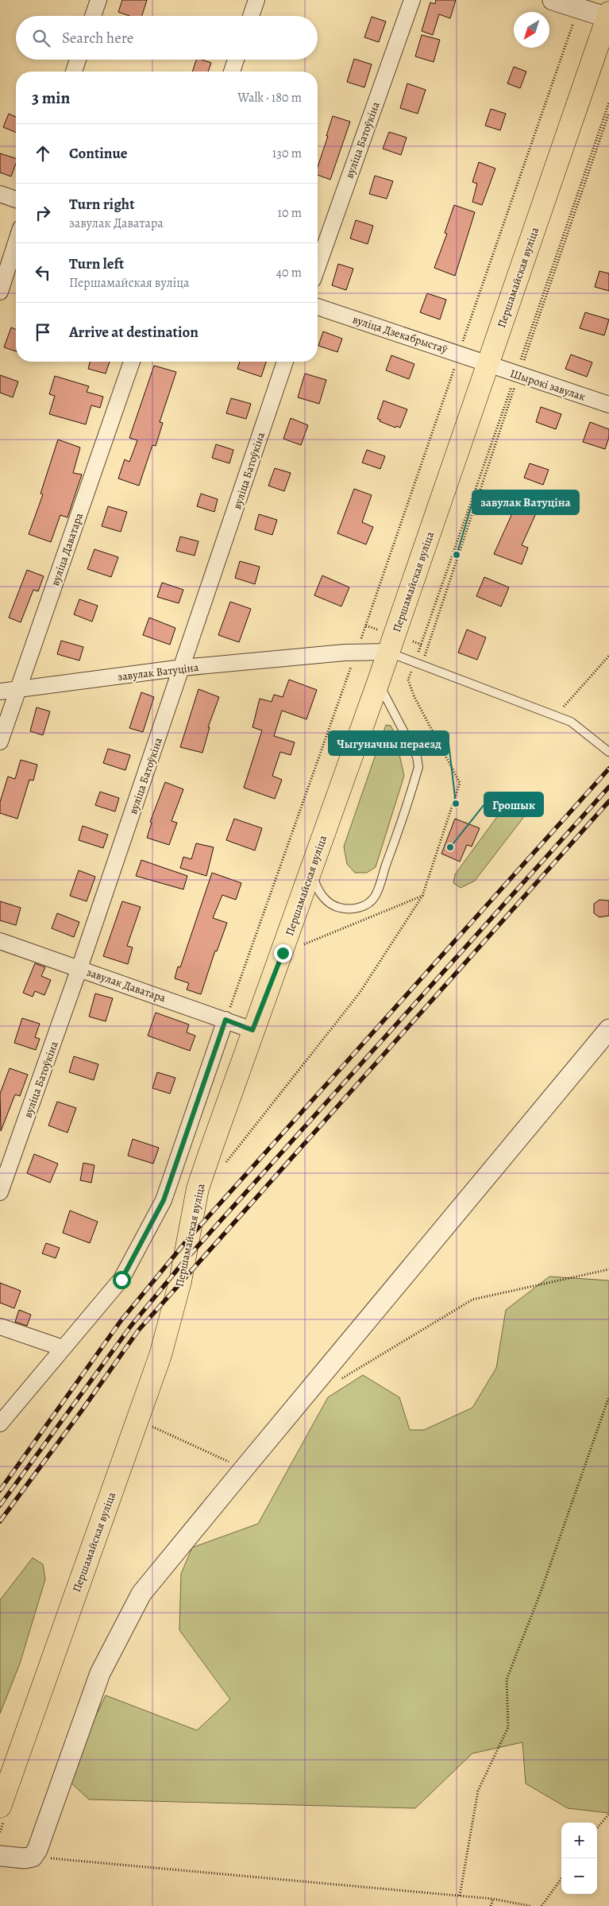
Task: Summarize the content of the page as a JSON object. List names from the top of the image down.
{
  "streets": {
    "main road": ["Першамайская вуліца"],
    "street": [
      "вуліца Батоўкіна",
      "вуліца Дзекабрыстаў",
      "Шырокі завулак",
      "вуліца Даватара",
      "завулак Ватуціна",
      "завулак Даватара"
    ]
  },
  "crossings": [
    ["вуліца Батоўкіна", "завулак Ватуціна"],
    ["вуліца Батоўкіна", "завулак Даватара"],
    ["Першамайская вуліца", "вуліца Дзекабрыстаў"],
    ["Першамайская вуліца", "Шырокі завулак"],
    ["Першамайская вуліца", "завулак Ватуціна"],
    ["Першамайская вуліца", "завулак Даватара"],
    ["вуліца Дзекабрыстаў", "Шырокі завулак"],
    ["вуліца Даватара", "завулак Ватуціна"]
  ],
  "places": ["завулак Ватуціна", "Чыгуначны пераезд", "Грошык"],
  "north": "bottom left",
  "page": {
    "search": "Search here",
    "heading": ["3 min", "Walk · 180 m"],
    "list": [
      ["Continue", "130 m"],
      ["Turn right", "завулак Даватара", "10 m"],
      ["Turn left", "Першамайская вуліца", "40 m"],
      "Arrive at destination"
    ],
    "map_buttons": ["+", "−"]
  }
}
